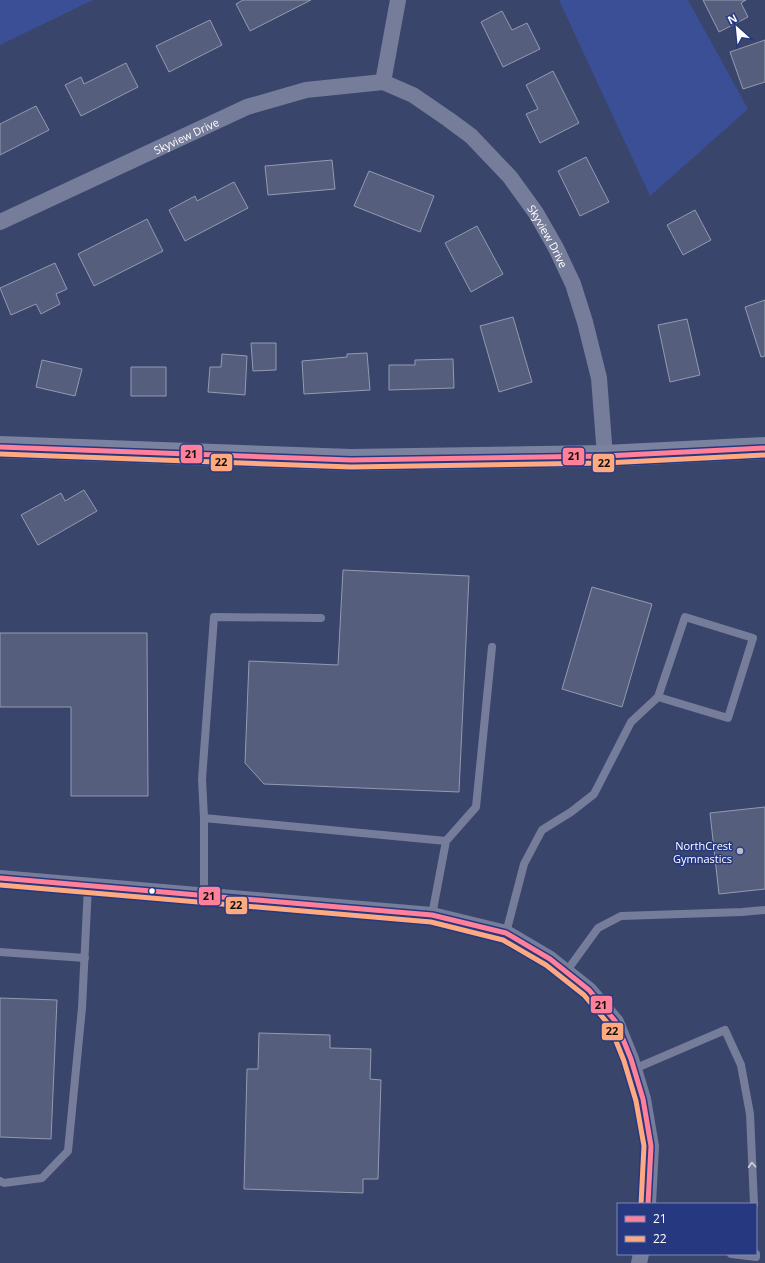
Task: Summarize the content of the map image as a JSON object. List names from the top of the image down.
{
  "streets": {
    "street": ["Skyview Drive"]
  },
  "places": ["NorthCrest Gymnastics"],
  "lines": ["transit line 21", "transit line 22"],
  "legend": ["21", "22"],
  "north": "top left"
}
